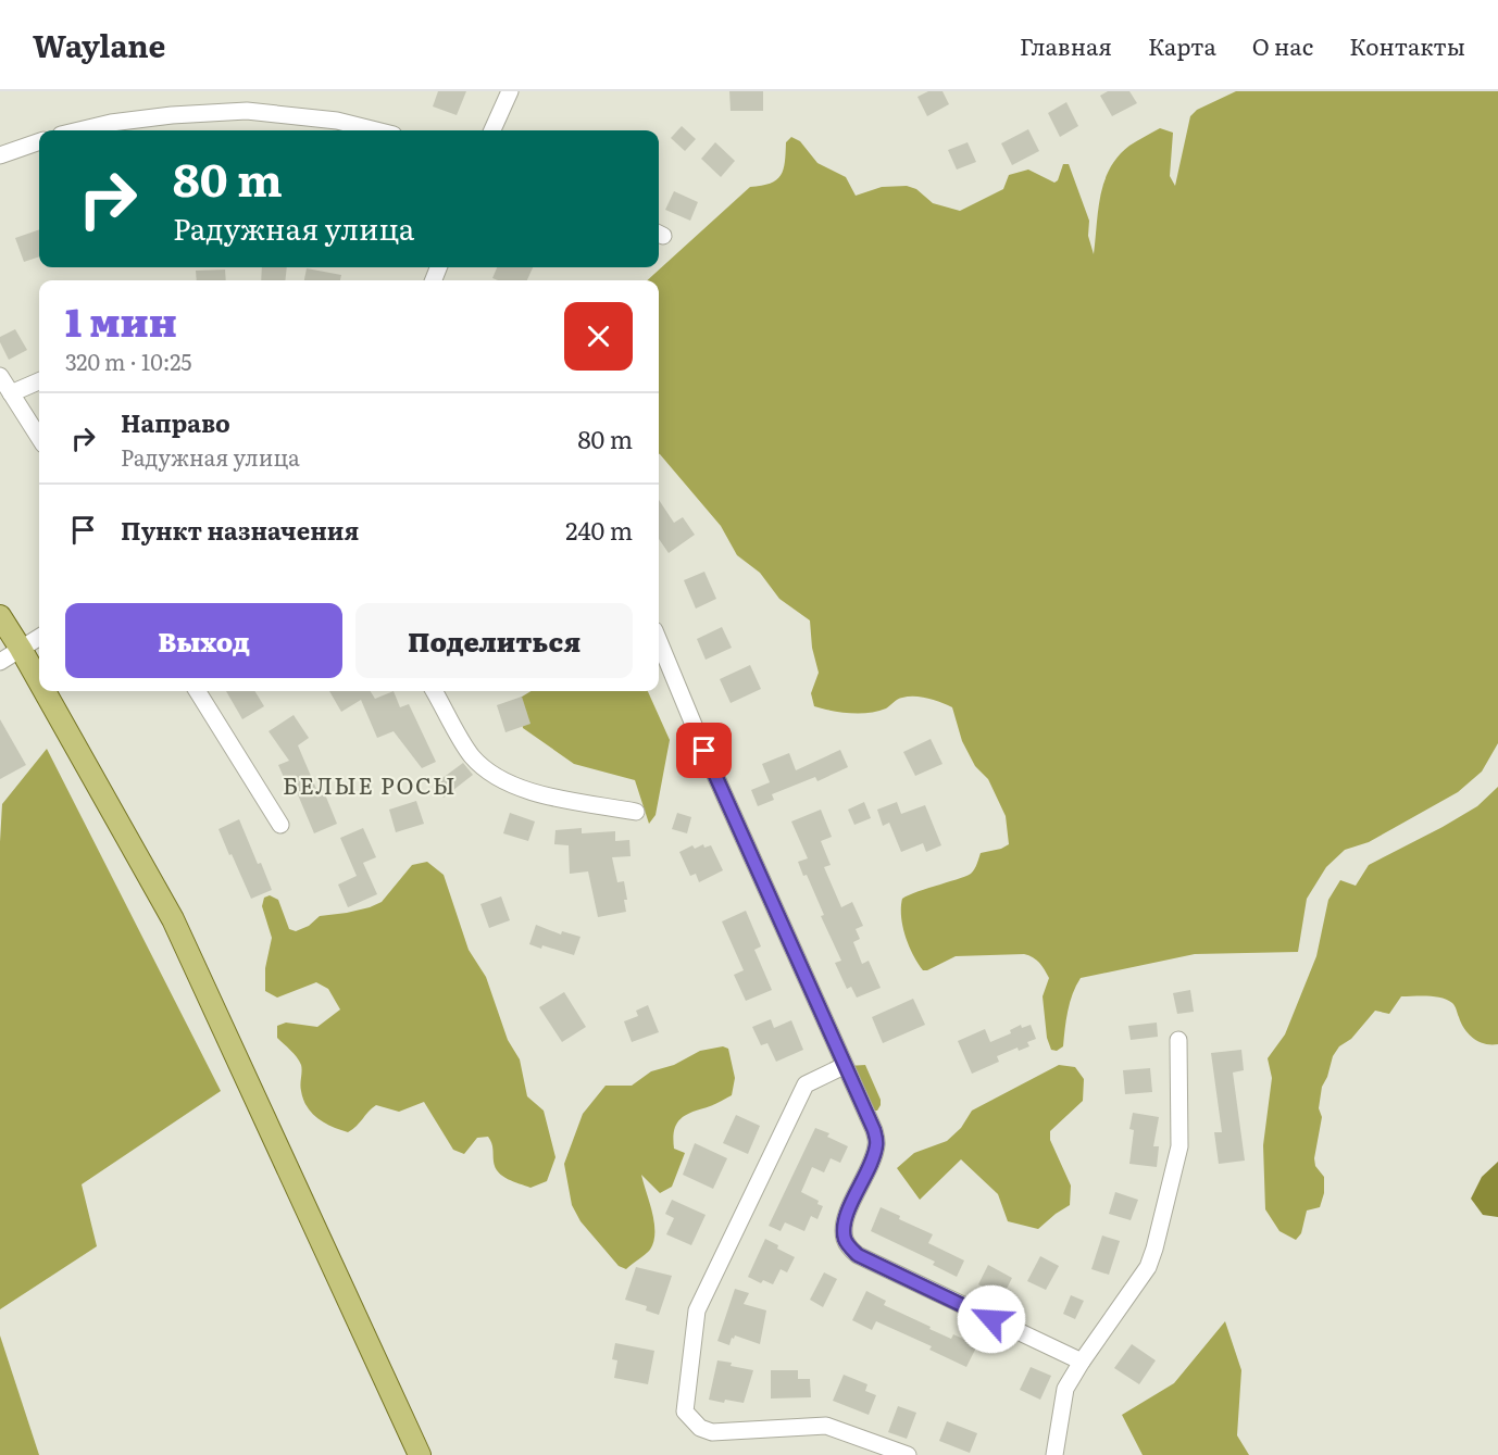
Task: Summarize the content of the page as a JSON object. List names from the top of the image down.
{
  "districts": ["БЕЛЫЕ РОСЫ"],
  "page": {
    "header": "Waylane",
    "nav": [
      "Главная",
      "Карта",
      "О нас",
      "Контакты"
    ],
    "turn": ["80 m", "Радужная улица"],
    "heading": ["1 мин", "320 m · 10:25"],
    "list": [
      {
        "name": "Направо",
        "note": "Радужная улица",
        "value": "80 m"
      },
      {
        "name": "Пункт назначения",
        "value": "240 m"
      }
    ],
    "buttons": ["Выход", "Поделиться"]
  }
}
